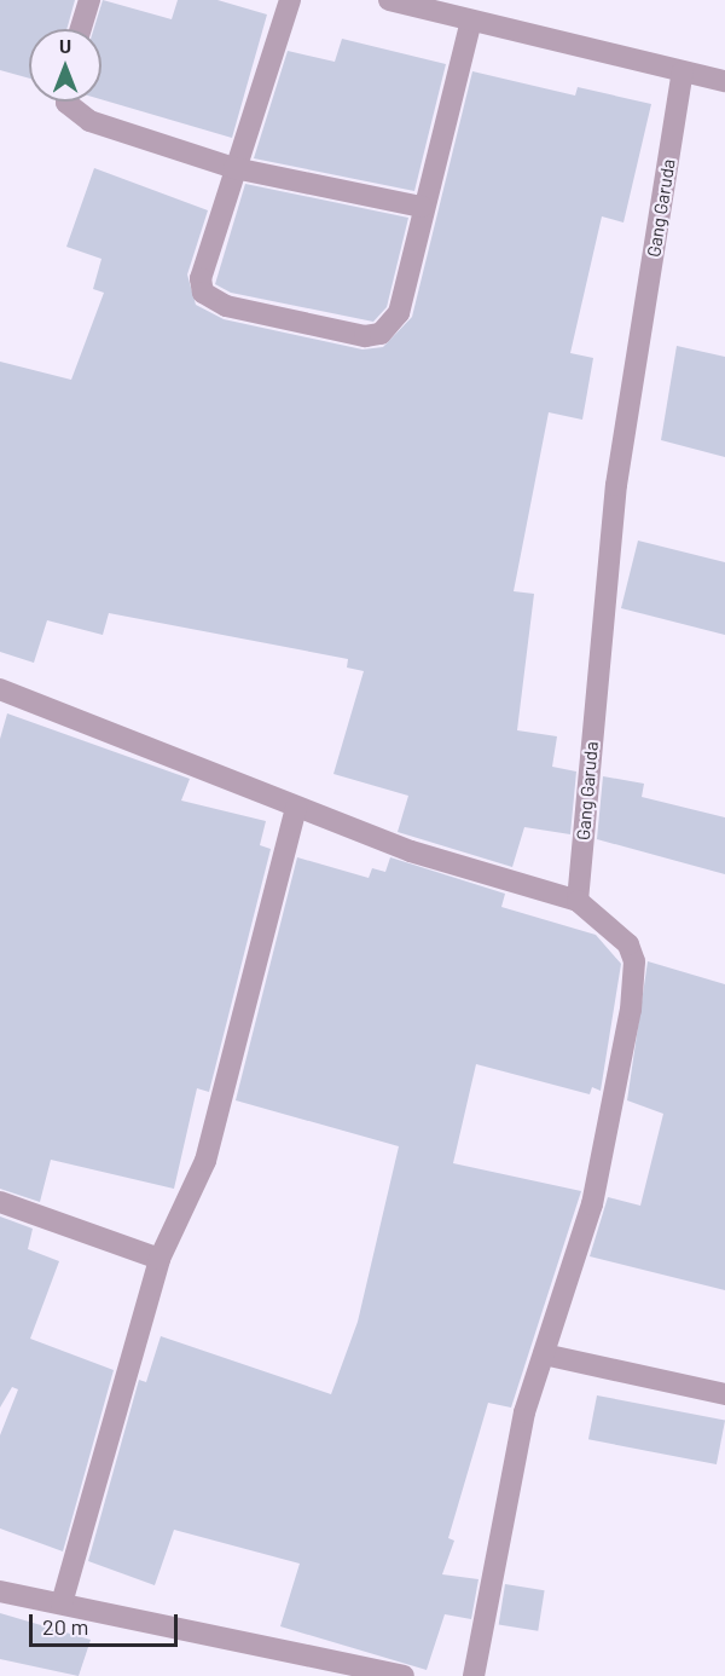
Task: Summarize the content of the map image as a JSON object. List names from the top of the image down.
{
  "streets": {
    "street": ["Gang Garuda"]
  },
  "scale_bar": "20 m",
  "north": "top"
}
